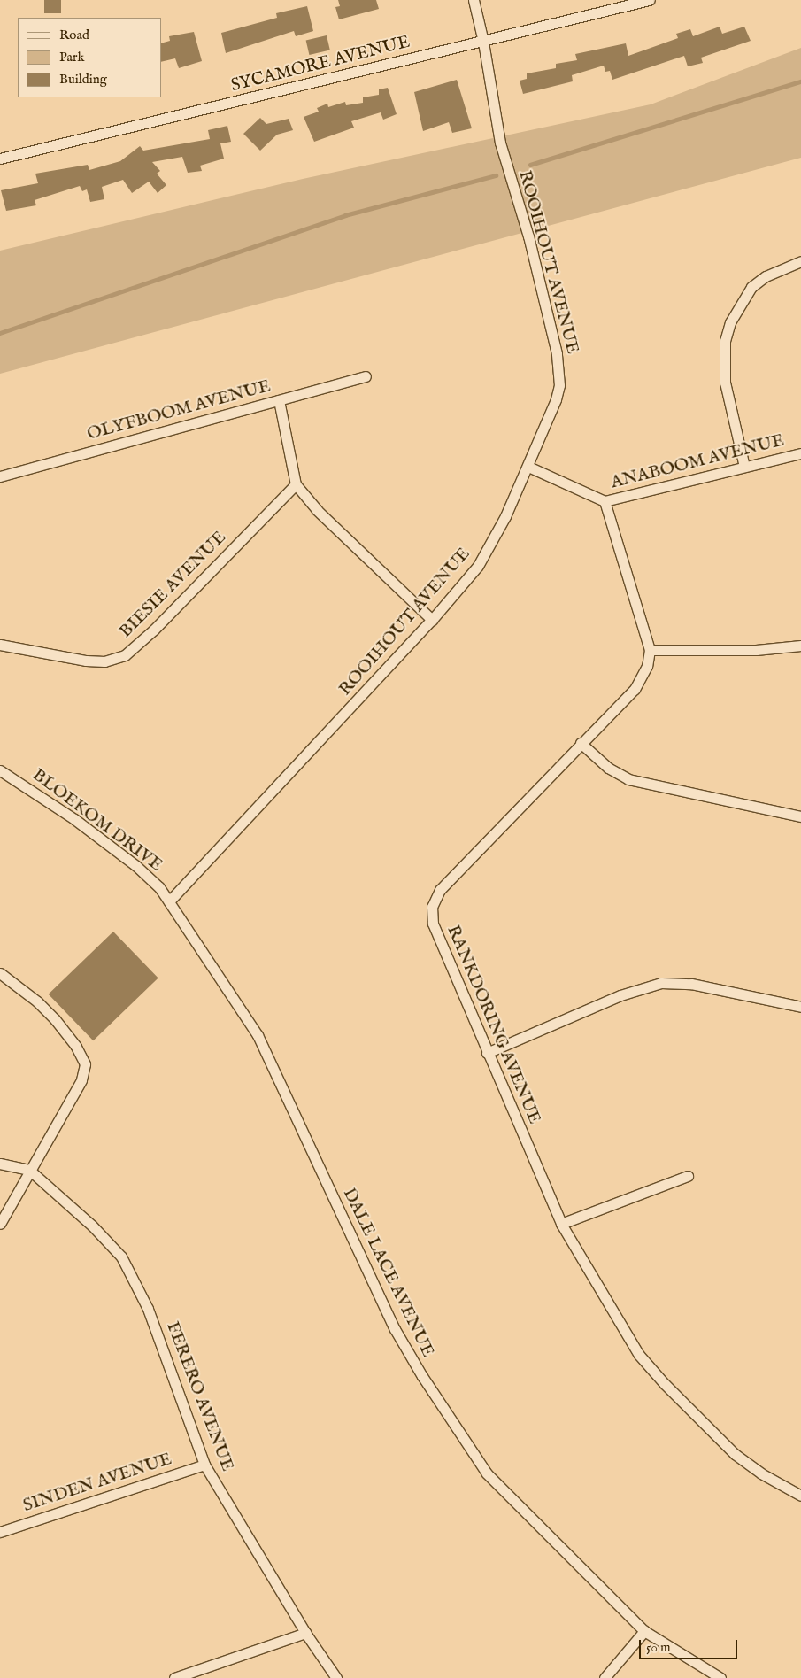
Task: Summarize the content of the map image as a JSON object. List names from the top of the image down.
{
  "streets": {
    "street": [
      "SYCAMORE AVENUE",
      "ROOIHOUT AVENUE",
      "OLYFBOOM AVENUE",
      "ANABOOM AVENUE",
      "BIESIE AVENUE",
      "BLOEKOM DRIVE",
      "RANKDORING AVENUE",
      "DALE LACE AVENUE",
      "FERERO AVENUE",
      "SINDEN AVENUE"
    ]
  },
  "crossings": [
    ["SYCAMORE AVENUE", "ROOIHOUT AVENUE"],
    ["ROOIHOUT AVENUE", "ANABOOM AVENUE"],
    ["ROOIHOUT AVENUE", "BLOEKOM DRIVE"],
    ["ROOIHOUT AVENUE", "DALE LACE AVENUE"],
    ["BLOEKOM DRIVE", "DALE LACE AVENUE"],
    ["FERERO AVENUE", "SINDEN AVENUE"]
  ],
  "legend": ["Road", "Park", "Building"],
  "scale_bar": "50 m"
}
